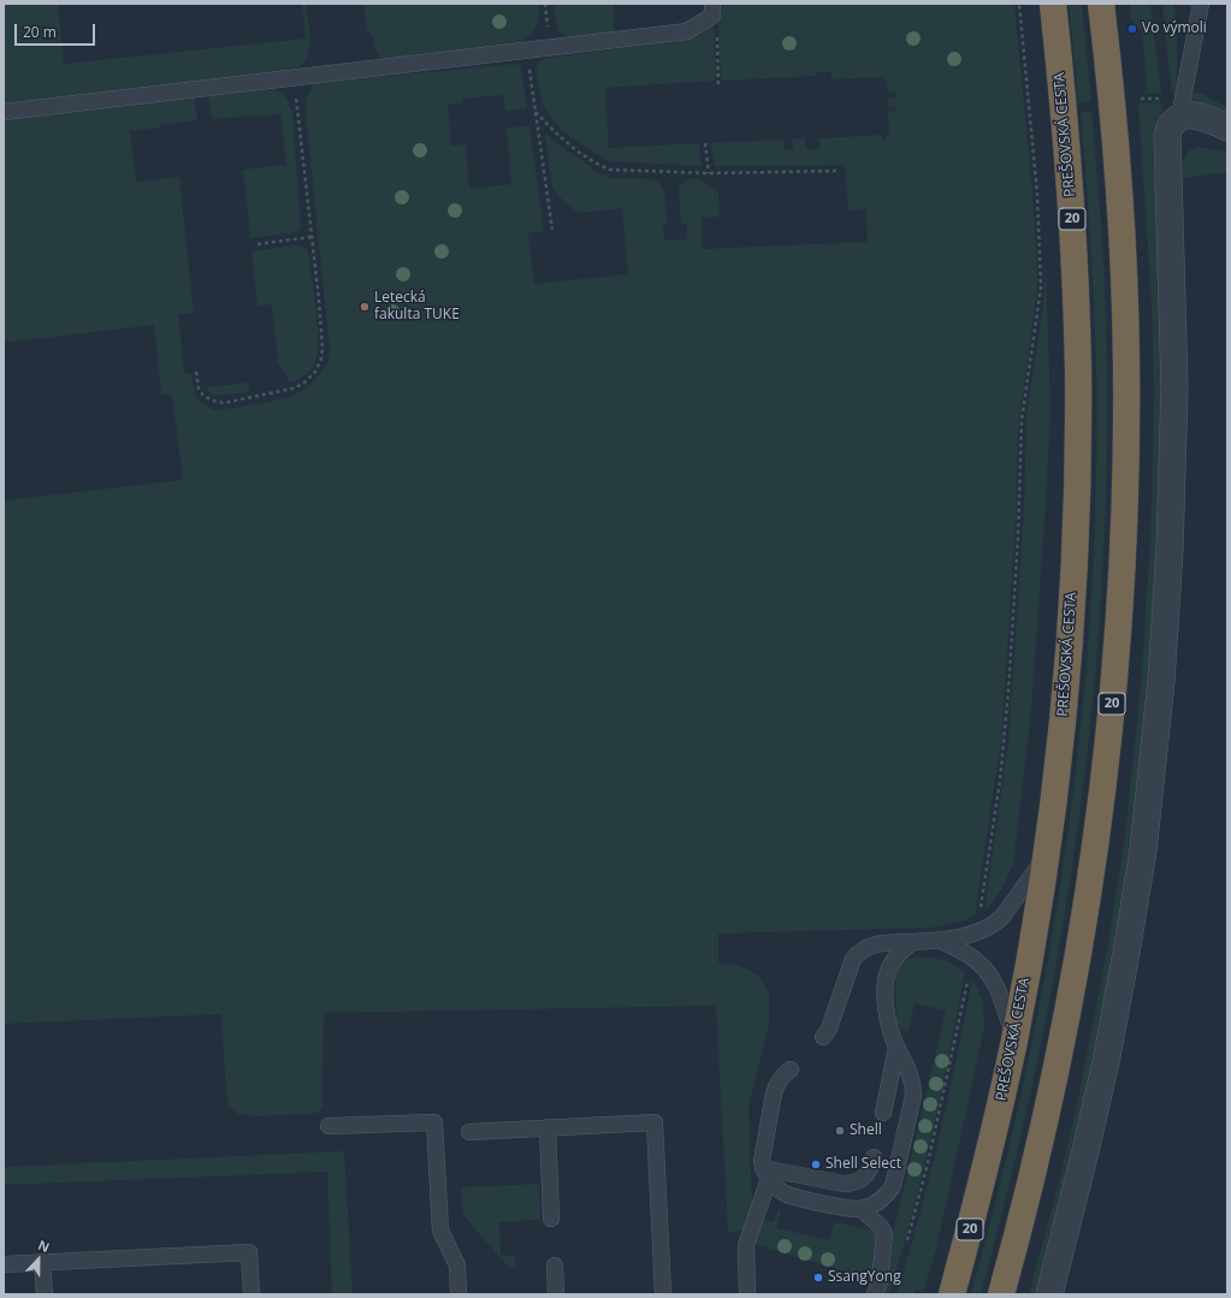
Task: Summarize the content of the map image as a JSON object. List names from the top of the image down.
{
  "streets": {
    "highway": ["PREŠOVSKÁ CESTA", "20"]
  },
  "places": [
    "Vo výmoli",
    "Letecká fakulta TUKE",
    "Shell",
    "Shell Select",
    "SsangYong"
  ],
  "scale_bar": "20 m",
  "north": "top"
}
